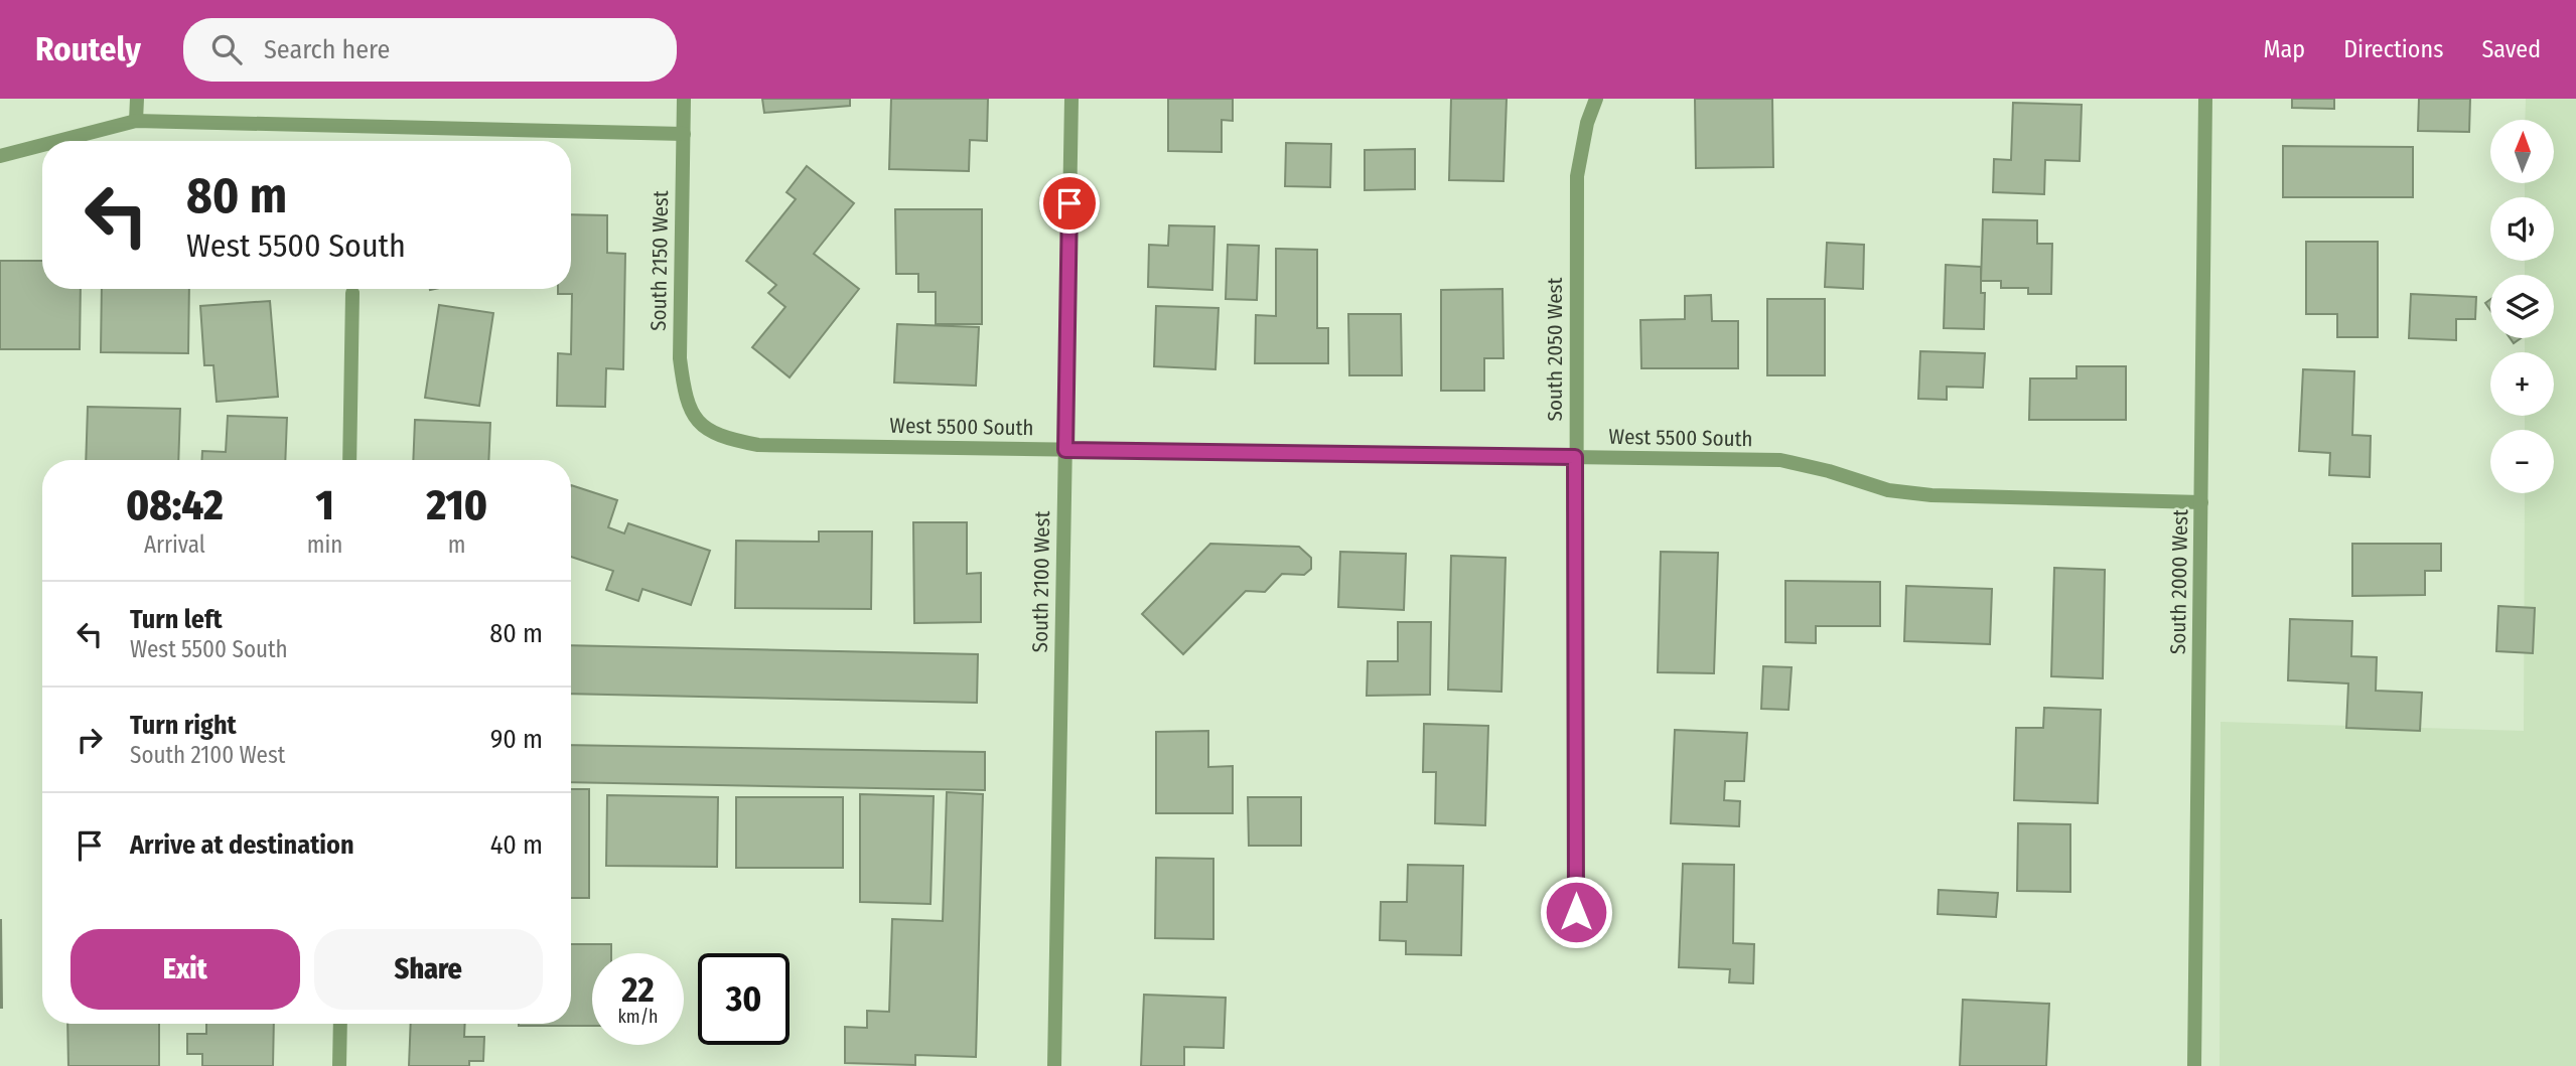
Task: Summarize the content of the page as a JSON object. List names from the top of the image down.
{
  "streets": {
    "street": [
      "South 2150 West",
      "South 2050 West",
      "West 5500 South",
      "South 2100 West",
      "South 2000 West"
    ]
  },
  "crossings": [
    ["South 2150 West", "West 5500 South"],
    ["South 2050 West", "West 5500 South"],
    ["West 5500 South", "South 2100 West"],
    ["West 5500 South", "South 2000 West"]
  ],
  "north": "top",
  "page": {
    "header": "Routely",
    "search": "Search here",
    "nav": ["Map", "Directions", "Saved"],
    "map_buttons": ["+", "−"],
    "turn": ["80 m", "West 5500 South"],
    "eta": [
      "08:42",
      "Arrival",
      "1",
      "min",
      "210",
      "m"
    ],
    "list": [
      {
        "name": "Turn left",
        "note": "West 5500 South",
        "value": "80 m"
      },
      {
        "name": "Turn right",
        "note": "South 2100 West",
        "value": "90 m"
      },
      {
        "name": "Arrive at destination",
        "value": "40 m"
      }
    ],
    "buttons": ["Exit", "Share"],
    "speed": "22 km/h",
    "limit": "30"
  }
}
